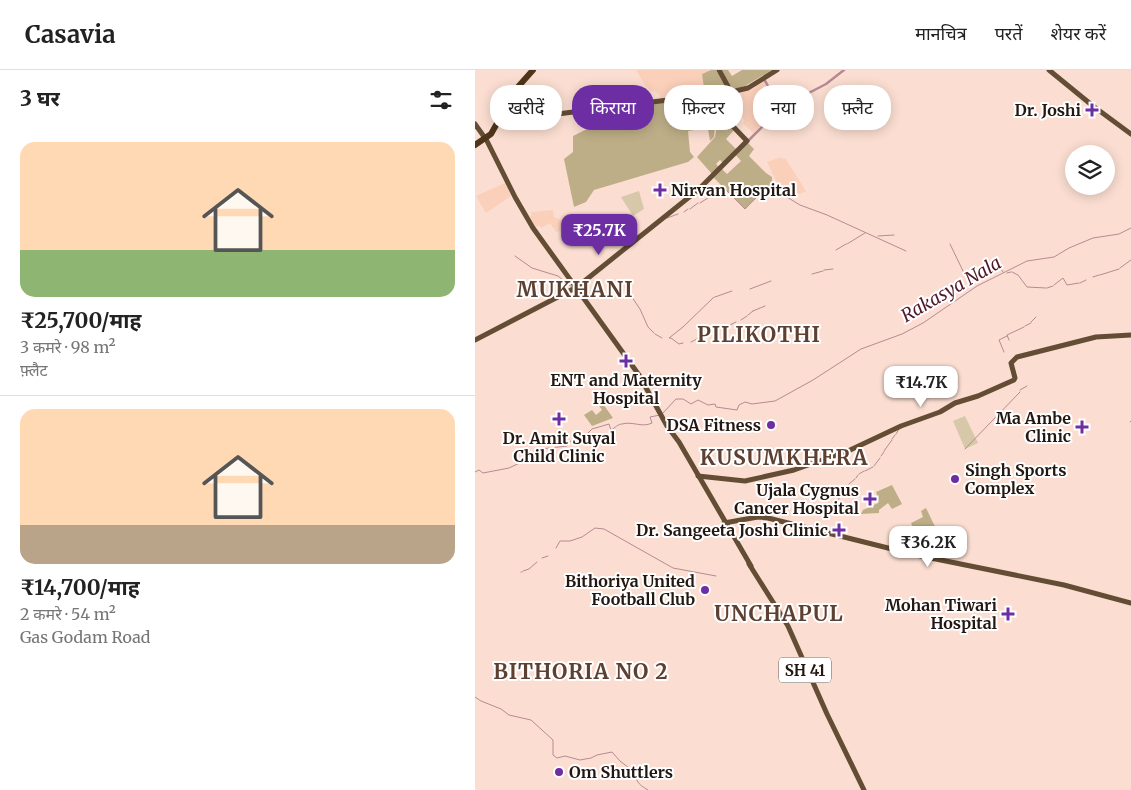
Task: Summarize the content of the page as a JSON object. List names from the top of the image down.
{
  "streets": {
    "main road": ["SH 41"]
  },
  "districts": [
    "MUKHANI",
    "PILIKOTHI",
    "KUSUMKHERA",
    "UNCHAPUL",
    "BITHORIA NO 2"
  ],
  "water": ["Rakasya Nala"],
  "places": {
    "health": [
      "Dr. Joshi",
      "Nirvan Hospital",
      "ENT and Maternity Hospital",
      "Dr. Amit Suyal Child Clinic",
      "Ma Ambe Clinic",
      "Ujala Cygnus Cancer Hospital",
      "Dr. Sangeeta Joshi Clinic",
      "Mohan Tiwari Hospital"
    ],
    "other": [
      "DSA Fitness",
      "Singh Sports Complex",
      "Bithoriya United Football Club",
      "Om Shuttlers"
    ]
  },
  "page": {
    "header": "Casavia",
    "nav": ["मानचित्र", "परतें", "शेयर करें"],
    "heading": "3 घर",
    "chip": [
      "खरीदें",
      "किराया",
      "फ़िल्टर",
      "नया",
      "फ़्लैट"
    ],
    "list": [
      {
        "name": "₹25,700/माह",
        "note": "3 कमरे · 98 m² · फ़्लैट"
      },
      {
        "name": "₹14,700/माह",
        "note": "2 कमरे · 54 m² · Gas Godam Road"
      }
    ],
    "price": ["₹25.7K", "₹14.7K", "₹36.2K"]
  }
}
